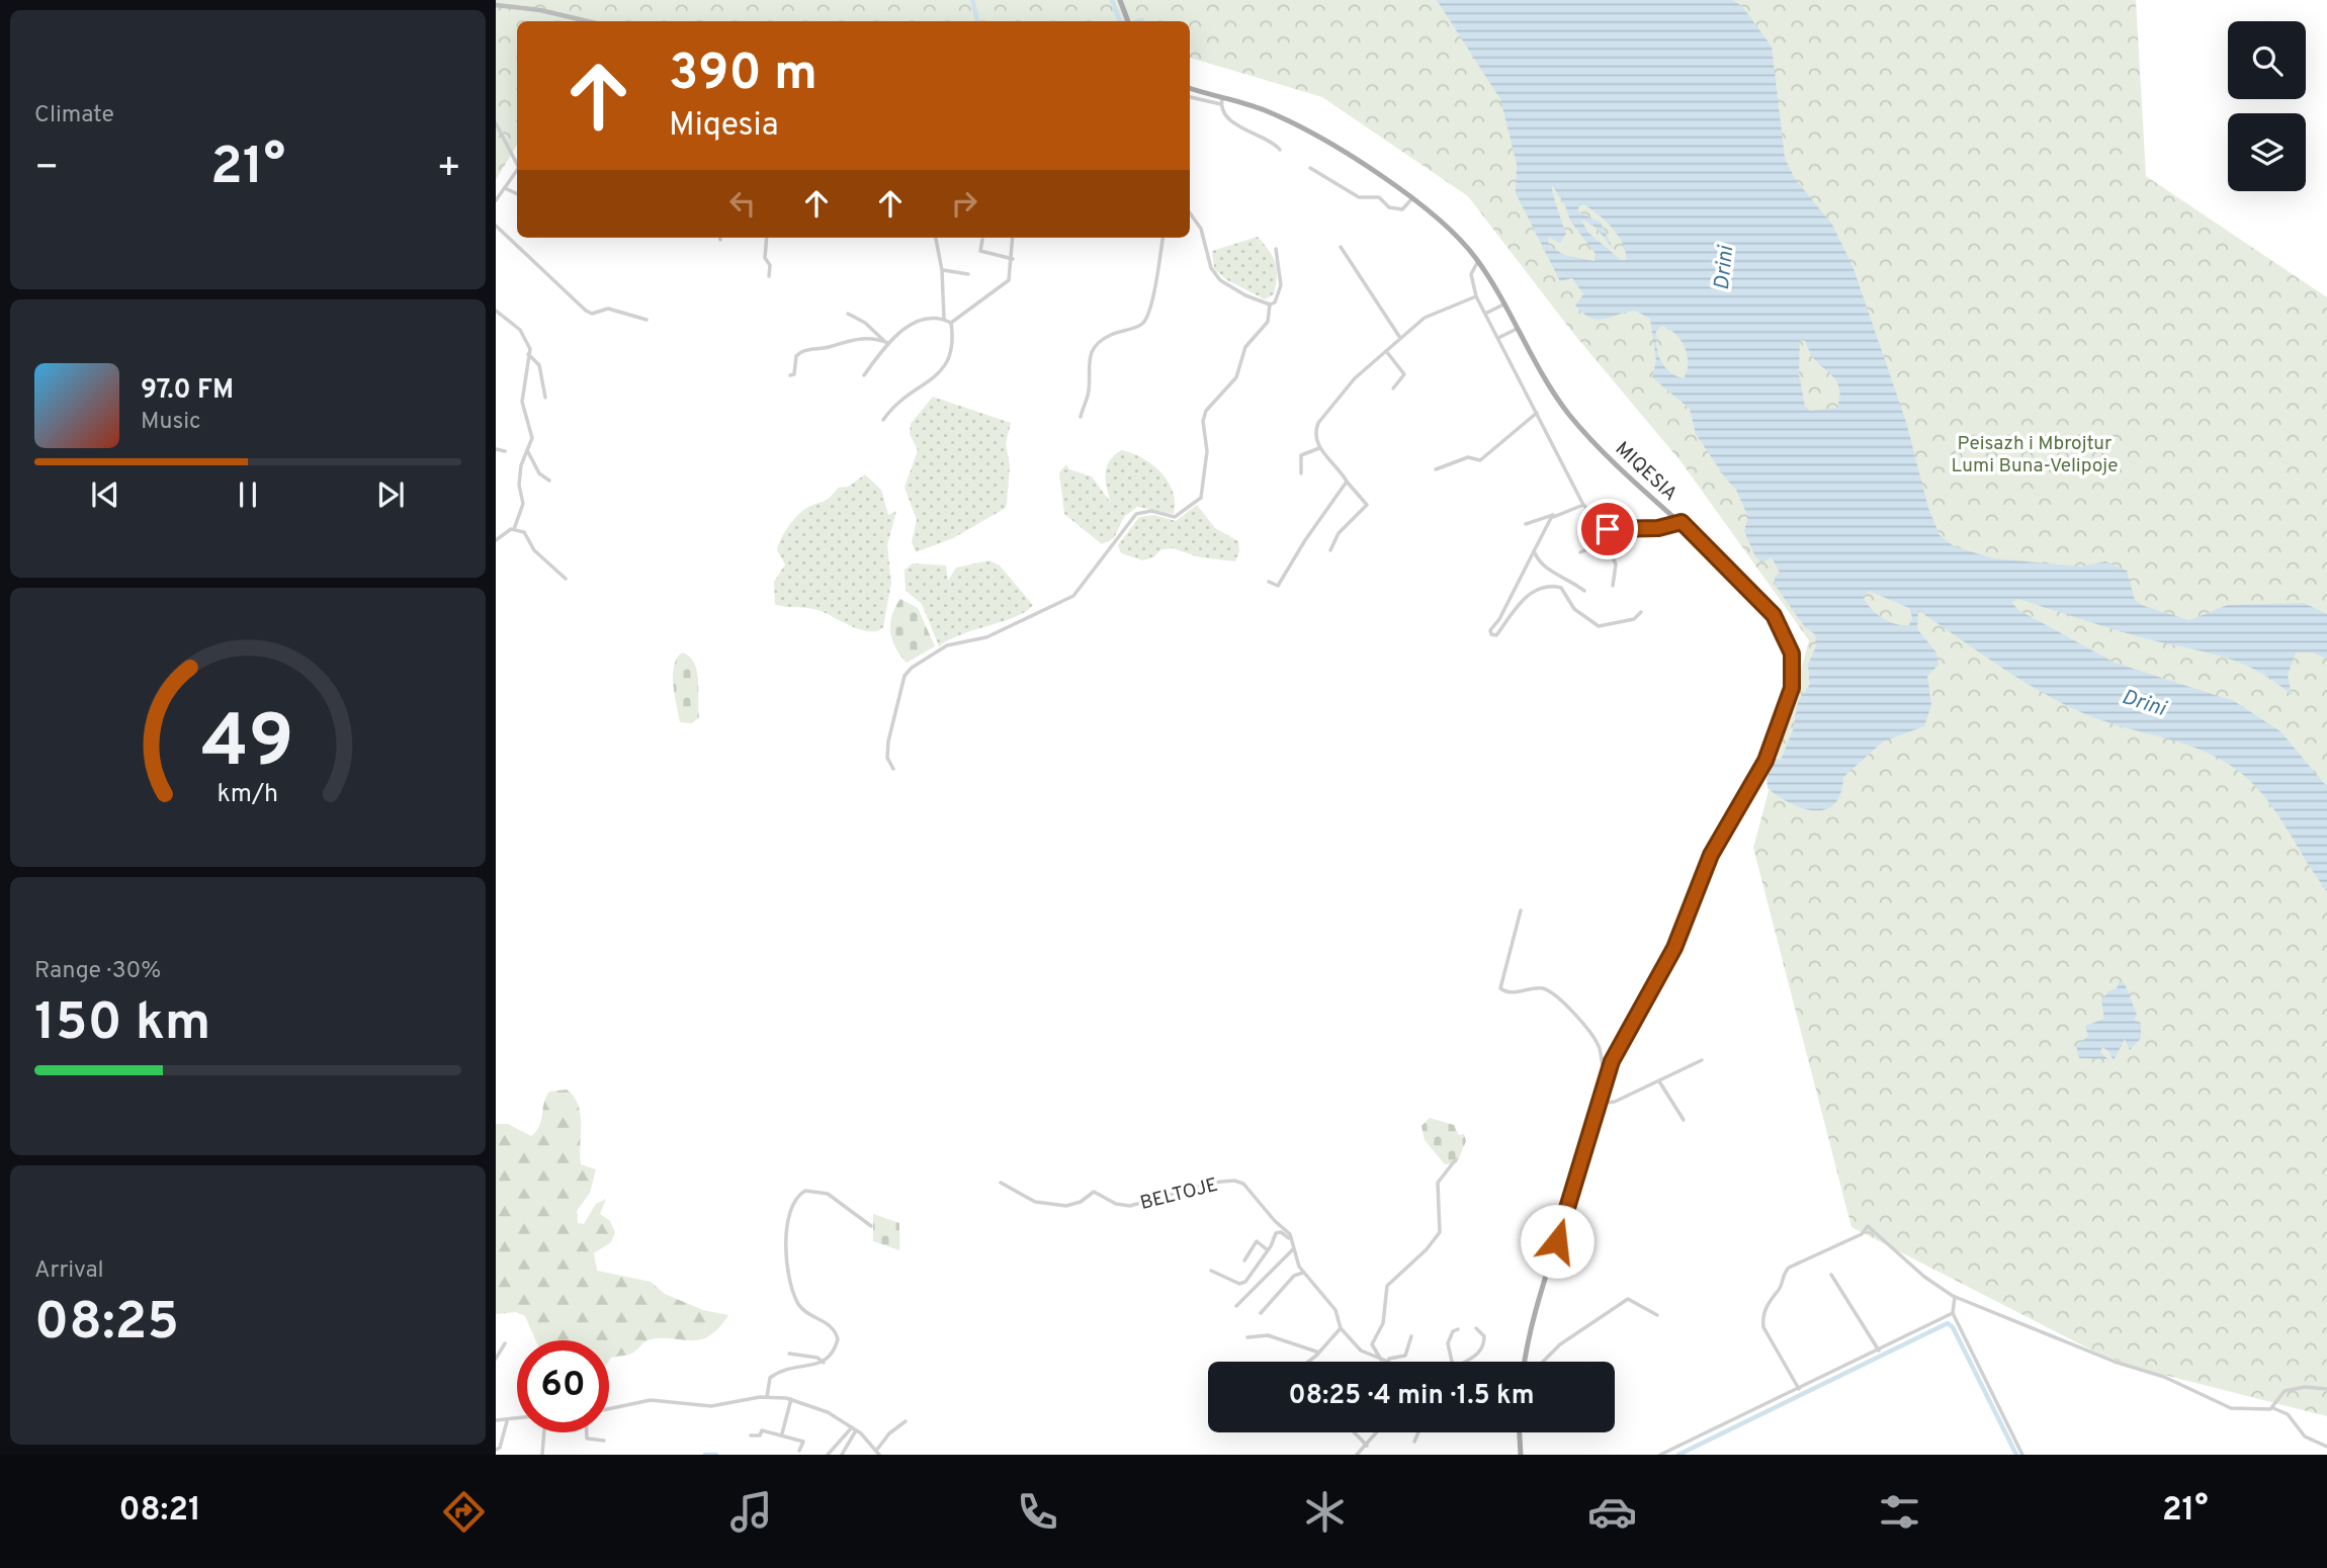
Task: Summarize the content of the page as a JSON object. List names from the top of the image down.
{
  "streets": {
    "main road": ["MIQESIA"],
    "street": ["BELTOJE"]
  },
  "water": ["Drini"],
  "parks": ["Peisazh i Mbrojtur Lumi Buna-Velipoje"],
  "page": {
    "tile": [
      "Climate",
      ["Range · 30%", "150 km"],
      ["Arrival", "08:25"]
    ],
    "turn": ["390 m", "Miqesia"],
    "heat": ["−", "21°", "+"],
    "song": ["97.0 FM", "Music"],
    "limit": "60",
    "trip": "08:25 · 4 min · 1.5 km",
    "tabs": ["08:21", "21°"],
    "gauge": ["49", "km/h"]
  }
}
